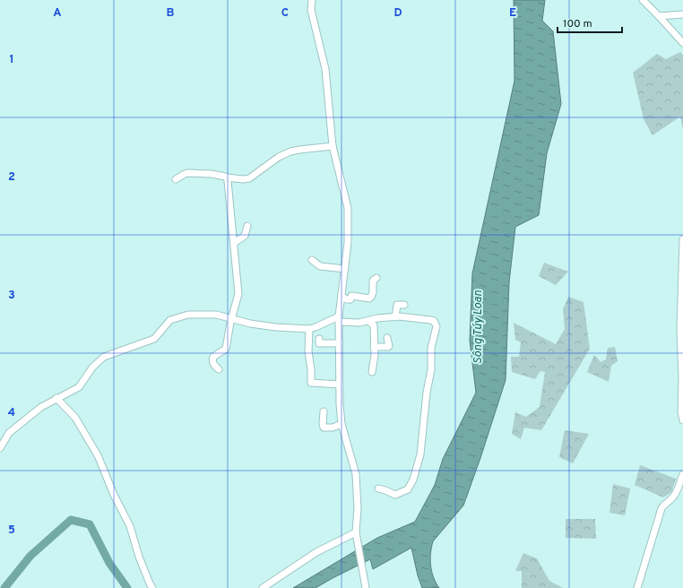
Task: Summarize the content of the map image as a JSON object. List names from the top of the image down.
{
  "water": ["Sông Túy Loan"],
  "scale_bar": "100 m",
  "grid": {
    "columns": [
      "A",
      "B",
      "C",
      "D",
      "E"
    ],
    "rows": [
      "1",
      "2",
      "3",
      "4",
      "5"
    ]
  }
}
